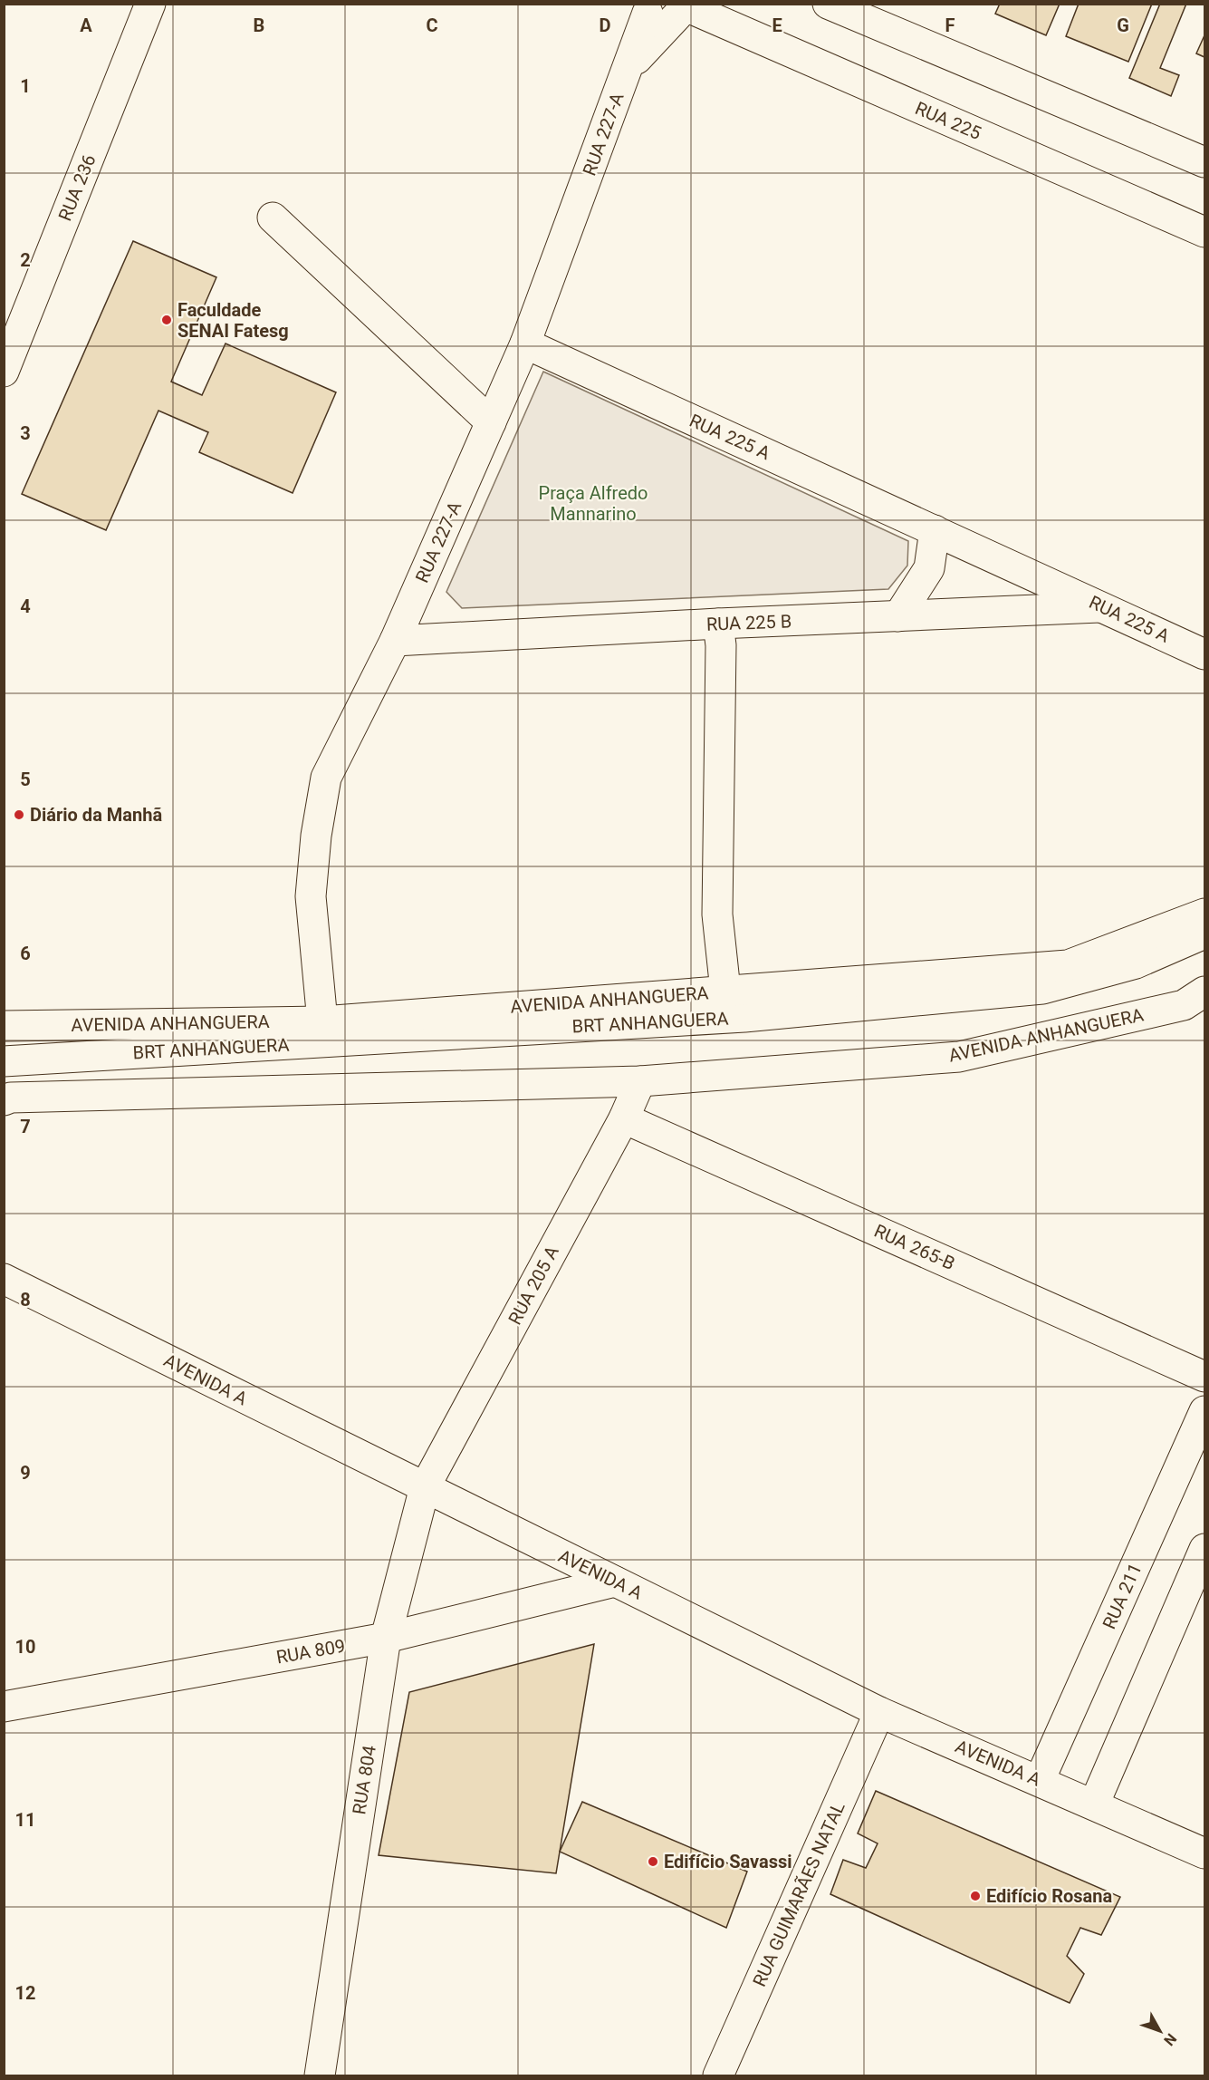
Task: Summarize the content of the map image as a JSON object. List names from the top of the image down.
{
  "streets": {
    "street": [
      "RUA 225",
      "RUA 227-A",
      "RUA 236",
      "RUA 225 A",
      "RUA 225 B",
      "AVENIDA ANHANGUERA",
      "BRT ANHANGUERA",
      "RUA 265-B",
      "RUA 205 A",
      "AVENIDA A",
      "RUA 211",
      "RUA 809",
      "RUA 804",
      "RUA GUIMARÃES NATAL"
    ]
  },
  "crossings": [
    ["RUA 225", "RUA 227-A"],
    ["RUA 227-A", "RUA 225 A"],
    ["RUA 227-A", "RUA 225 B"],
    ["RUA 227-A", "AVENIDA ANHANGUERA"],
    ["RUA 225 A", "RUA 225 B"],
    ["AVENIDA ANHANGUERA", "RUA 205 A"],
    ["RUA 265-B", "RUA 205 A"],
    ["RUA 205 A", "AVENIDA A"],
    ["RUA 205 A", "RUA 804"],
    ["AVENIDA A", "RUA 211"],
    ["AVENIDA A", "RUA 809"],
    ["AVENIDA A", "RUA 804"],
    ["AVENIDA A", "RUA GUIMARÃES NATAL"],
    ["RUA 809", "RUA 804"]
  ],
  "parks": ["Praça Alfredo Mannarino"],
  "places": [
    "Faculdade SENAI Fatesg",
    "Diário da Manhã",
    "Edifício Savassi",
    "Edifício Rosana"
  ],
  "north": "bottom right",
  "grid": {
    "columns": [
      "A",
      "B",
      "C",
      "D",
      "E",
      "F",
      "G"
    ],
    "rows": [
      "1",
      "2",
      "3",
      "4",
      "5",
      "6",
      "7",
      "8",
      "9",
      "10",
      "11",
      "12"
    ]
  }
}
